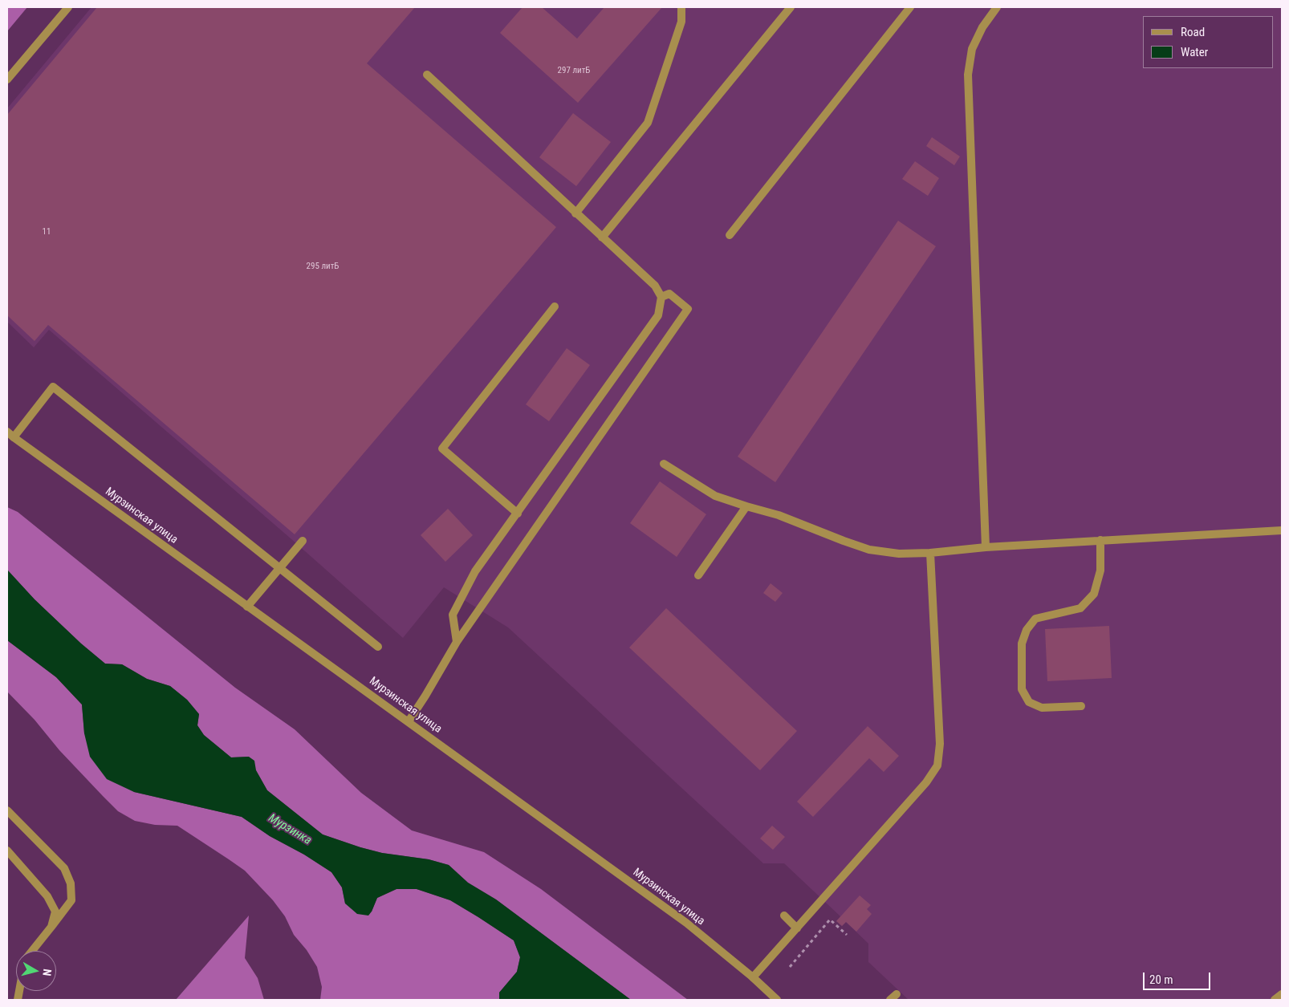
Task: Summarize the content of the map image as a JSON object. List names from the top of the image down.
{
  "streets": {
    "street": ["Мурзинская улица"]
  },
  "water": ["Мурзинка"],
  "house_numbers": ["297 литБ", "11", "295 литБ"],
  "legend": ["Road", "Water"],
  "scale_bar": "20 m",
  "north": "right"
}
